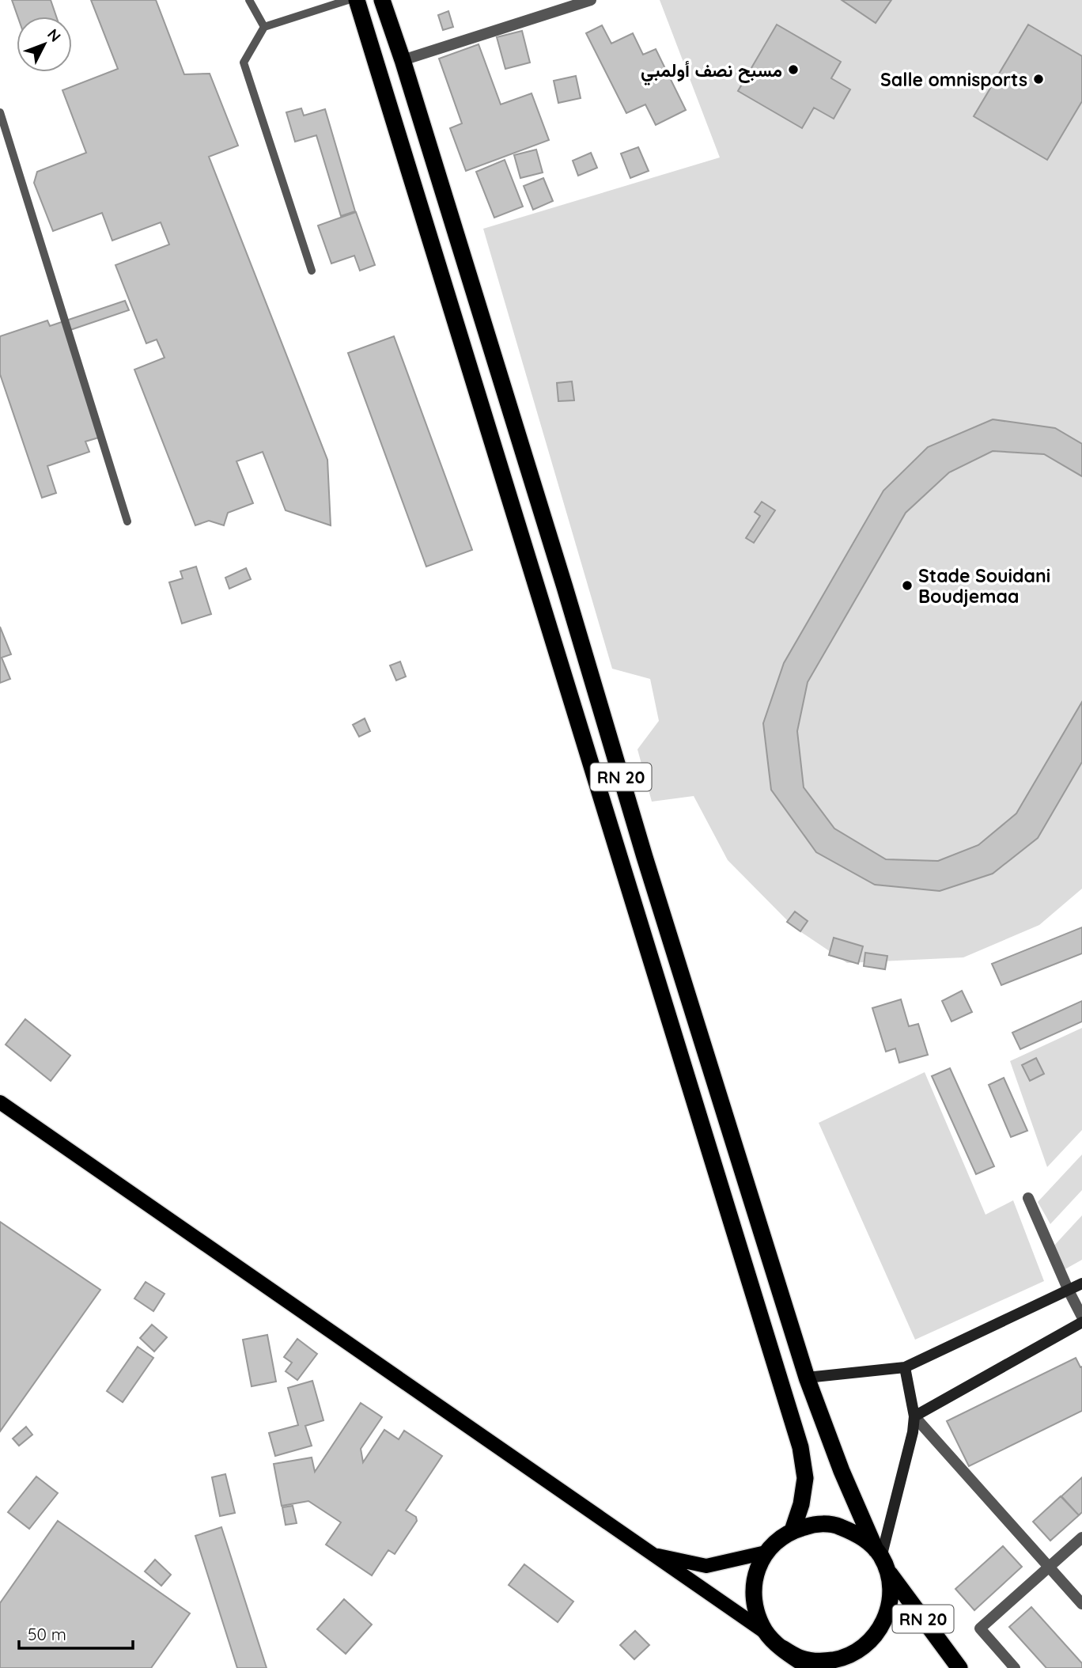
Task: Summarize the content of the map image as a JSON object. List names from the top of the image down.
{
  "streets": {
    "highway": ["RN 20"]
  },
  "places": ["مسبح نصف أولمبي", "Salle omnisports", "Stade Souidani Boudjemaa"],
  "scale_bar": "50 m",
  "north": "top right"
}
